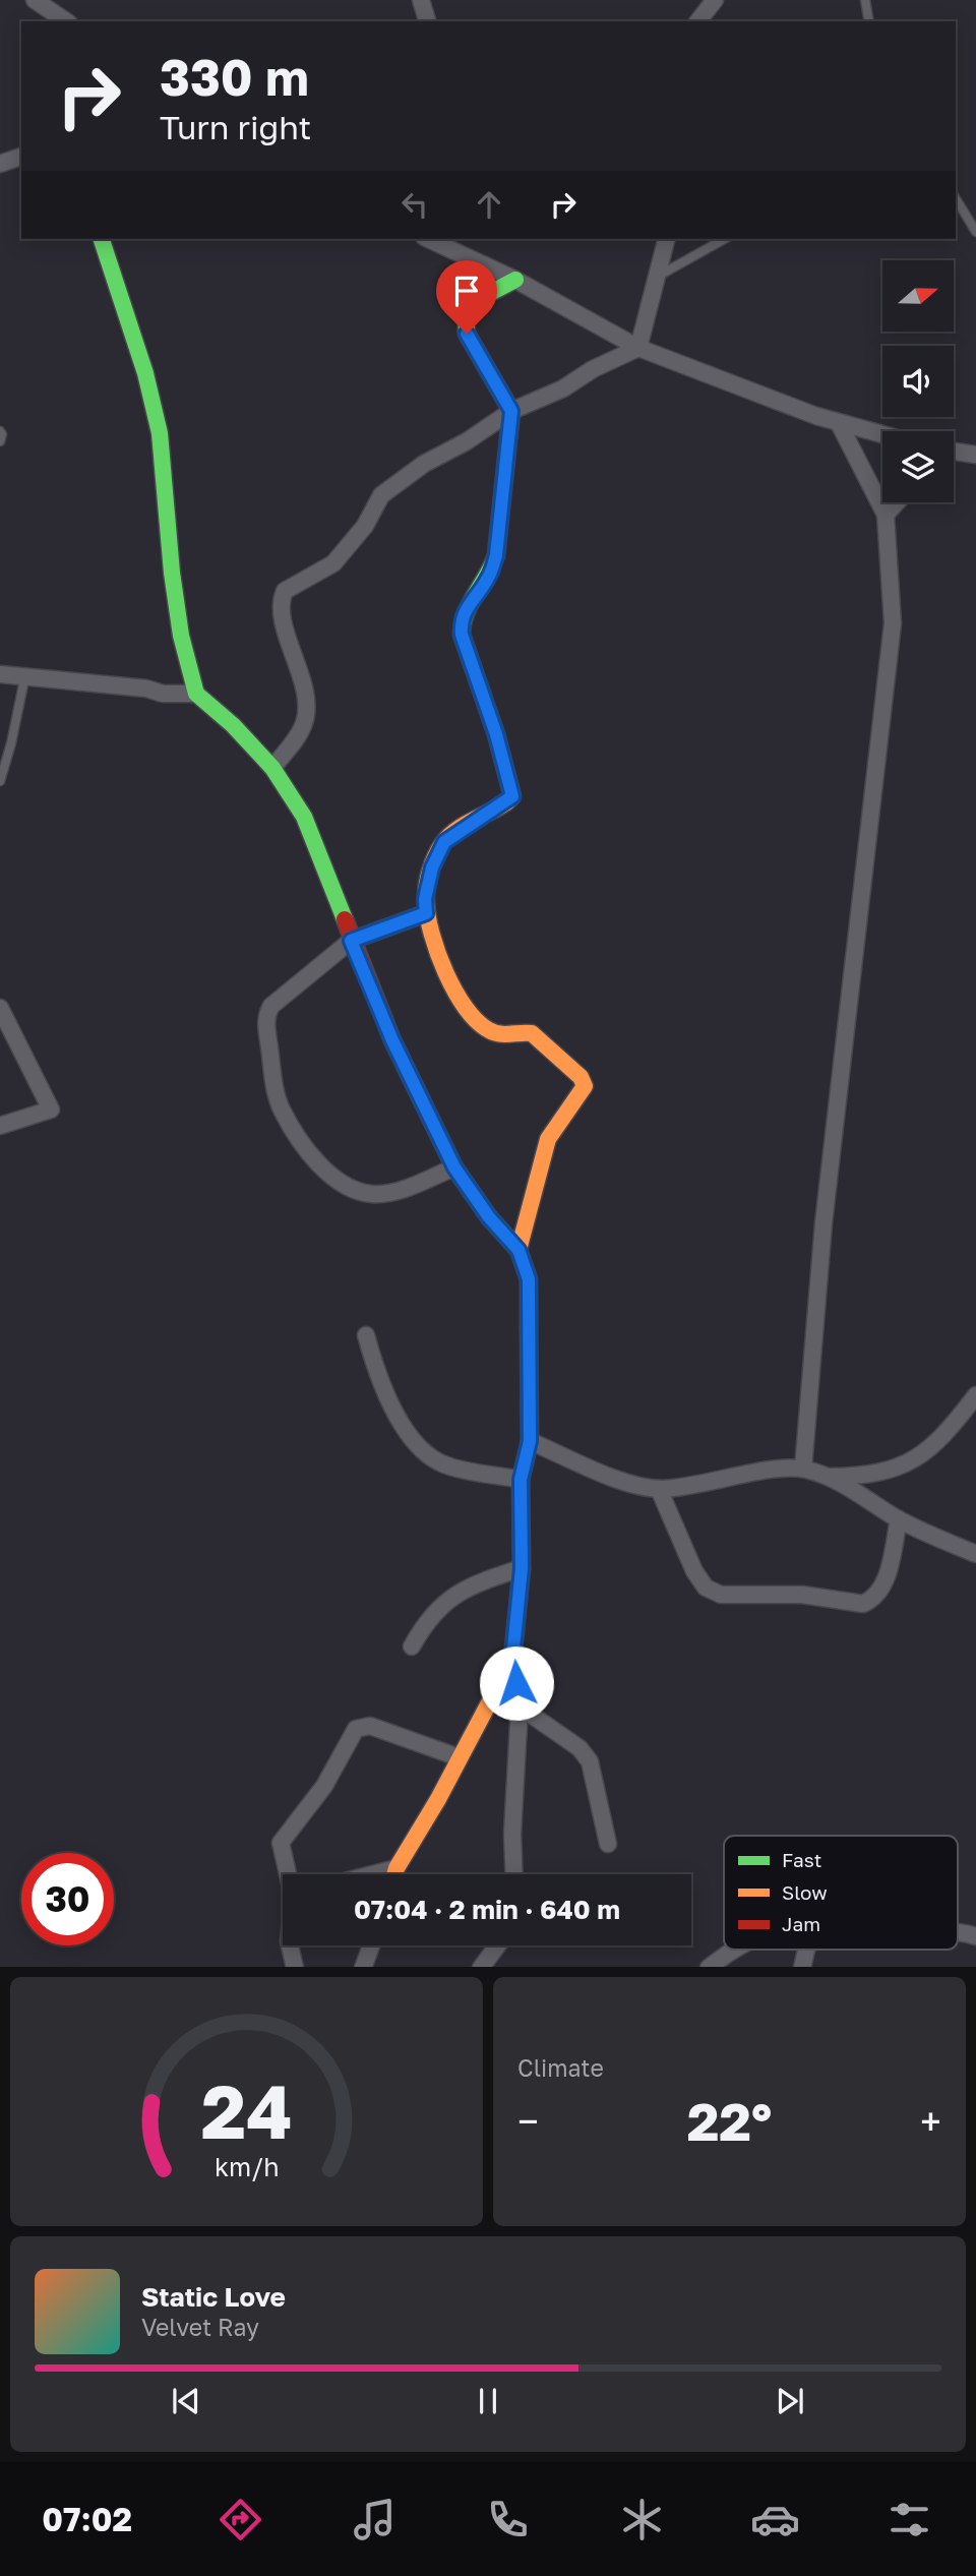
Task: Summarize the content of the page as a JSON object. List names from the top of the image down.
{
  "legend": ["Fast", "Slow", "Jam"],
  "north": "right",
  "page": {
    "turn": ["330 m", "Turn right"],
    "limit": "30",
    "trip": "07:04 · 2 min · 640 m",
    "tile": "Climate",
    "heat": ["−", "22°", "+"],
    "song": ["Static Love", "Velvet Ray"],
    "tabs": "07:02",
    "gauge": ["24", "km/h"]
  }
}
